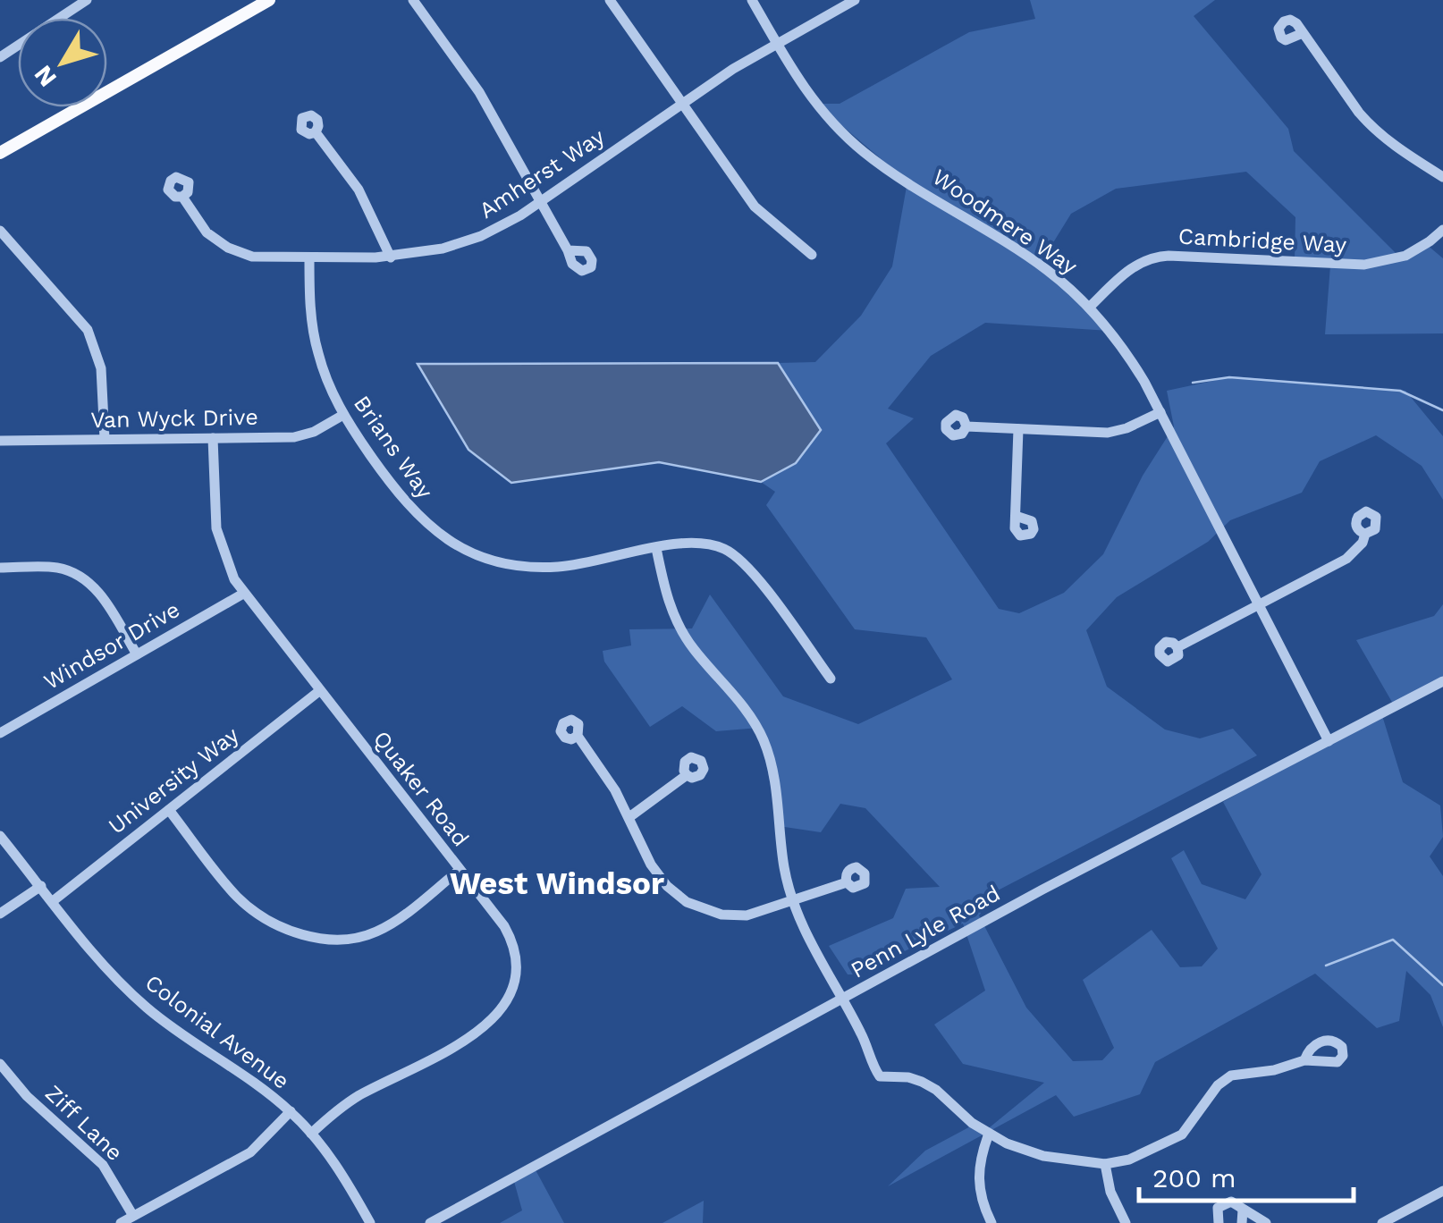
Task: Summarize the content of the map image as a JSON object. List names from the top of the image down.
{
  "streets": {
    "street": [
      "Amherst Way",
      "Woodmere Way",
      "Cambridge Way",
      "Van Wyck Drive",
      "Brians Way",
      "Windsor Drive",
      "University Way",
      "Quaker Road",
      "Penn Lyle Road",
      "Colonial Avenue",
      "Ziff Lane"
    ]
  },
  "crossings": [
    ["Amherst Way", "Woodmere Way"],
    ["Amherst Way", "Brians Way"],
    ["Woodmere Way", "Cambridge Way"],
    ["Woodmere Way", "Penn Lyle Road"],
    ["Van Wyck Drive", "Brians Way"],
    ["Van Wyck Drive", "Quaker Road"],
    ["Windsor Drive", "Quaker Road"],
    ["University Way", "Quaker Road"],
    ["University Way", "Colonial Avenue"],
    ["Quaker Road", "Colonial Avenue"]
  ],
  "districts": ["West Windsor"],
  "scale_bar": "200 m",
  "north": "bottom left"
}
